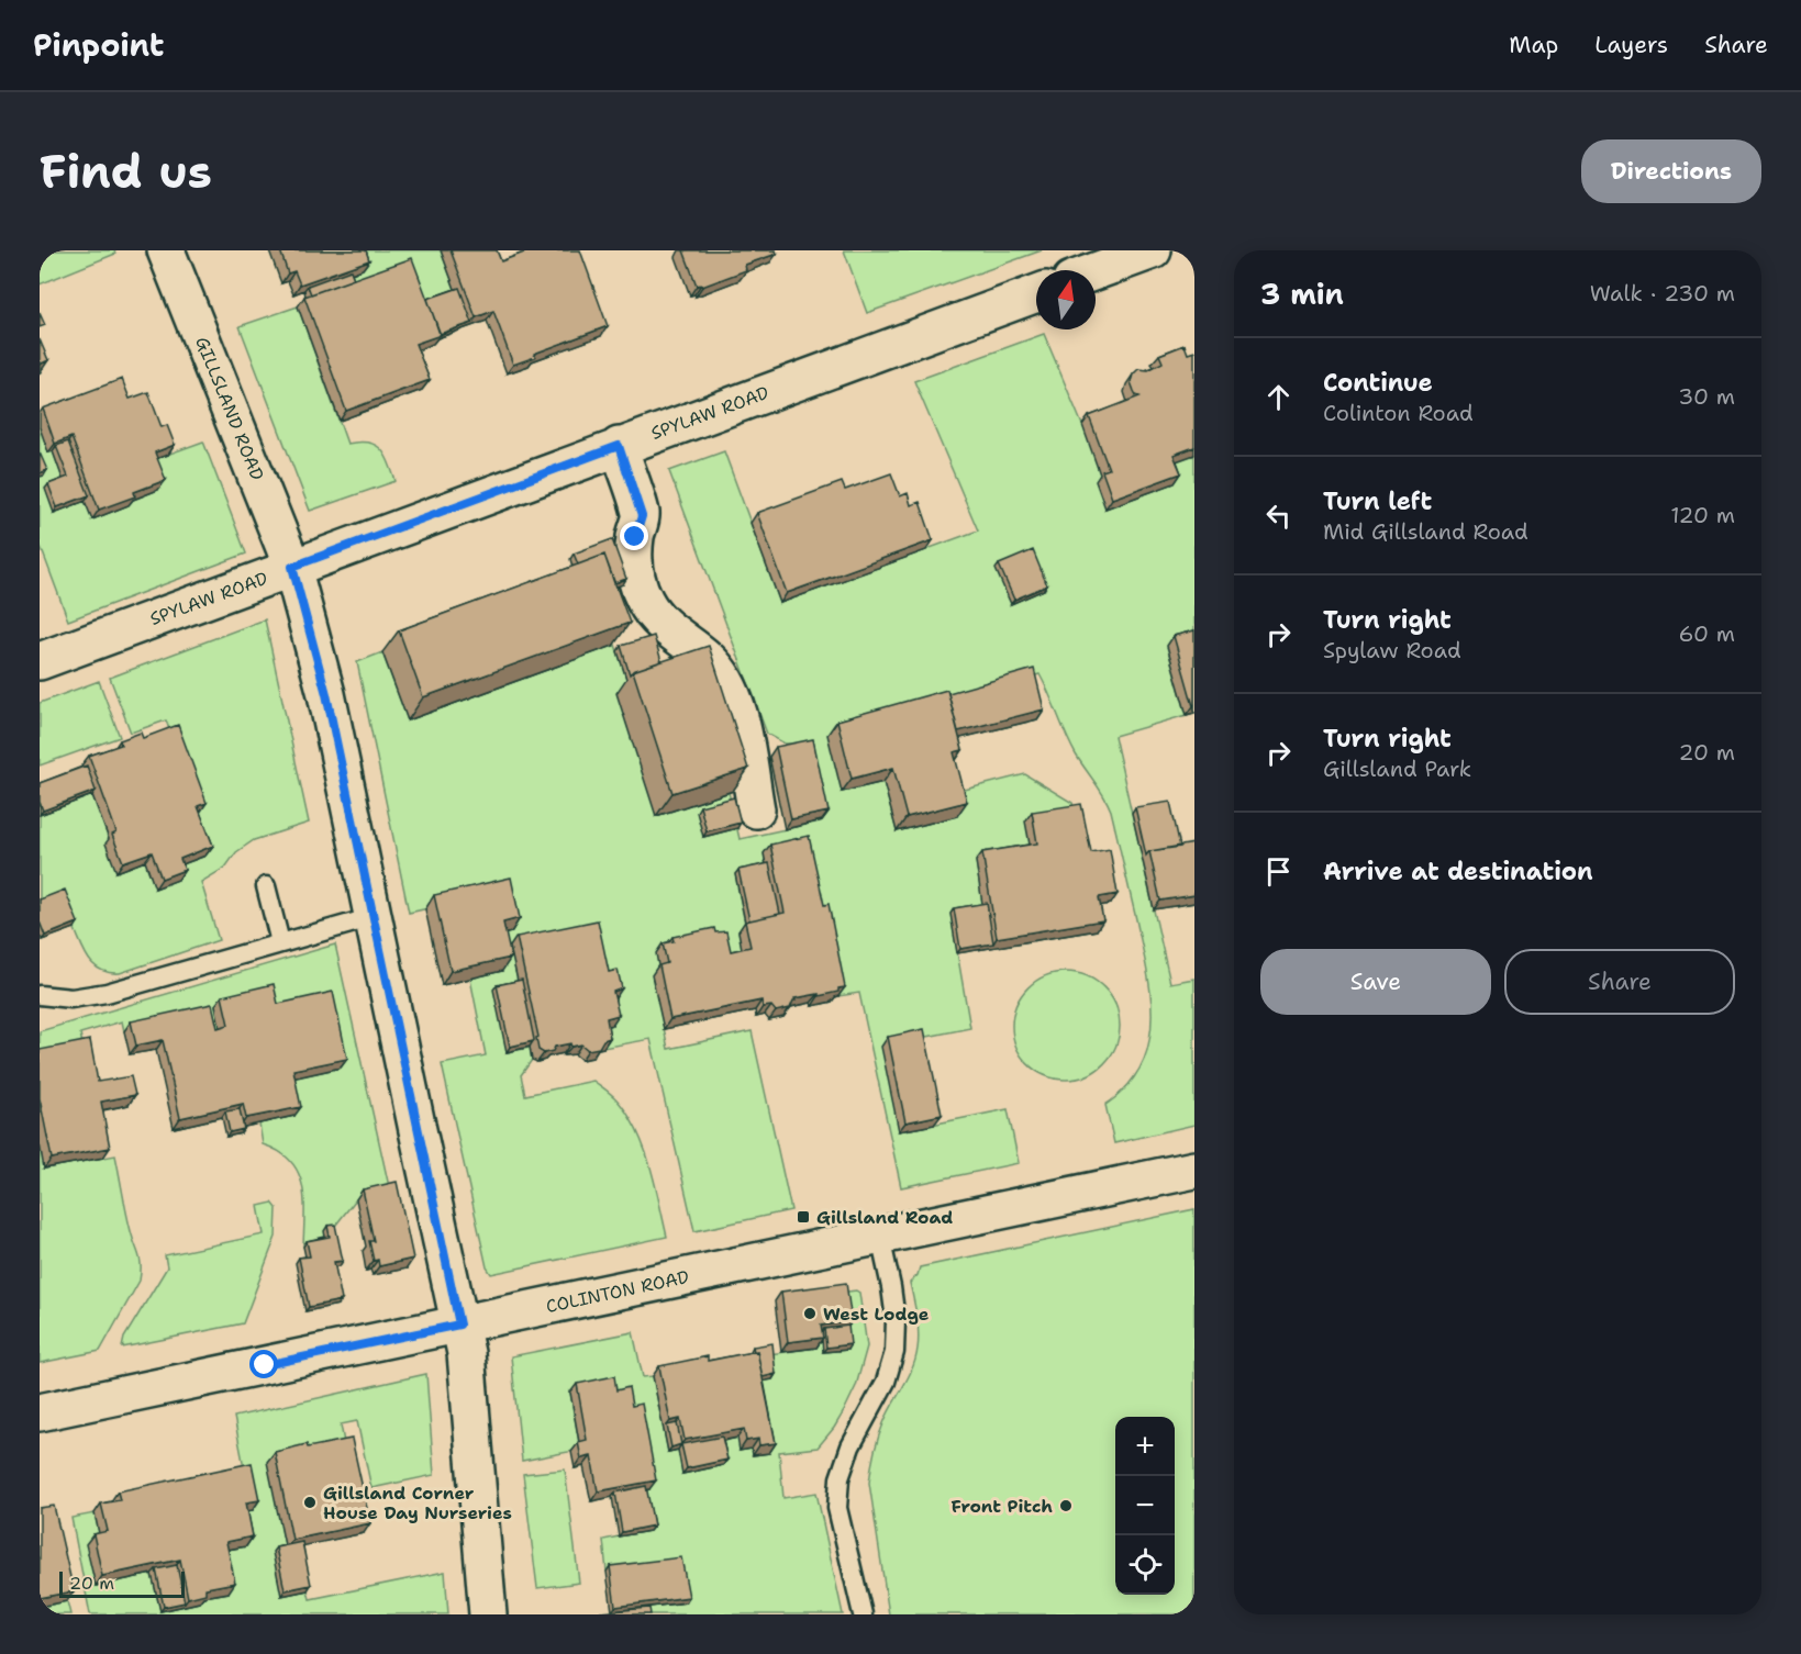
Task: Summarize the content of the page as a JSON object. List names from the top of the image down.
{
  "streets": {
    "street": ["GILLSLAND ROAD", "SPYLAW ROAD", "COLINTON ROAD"]
  },
  "crossings": [
    ["GILLSLAND ROAD", "SPYLAW ROAD"],
    ["GILLSLAND ROAD", "COLINTON ROAD"]
  ],
  "places": {
    "transit": ["Gillsland Road"],
    "other": ["West Lodge", "Gillsland Corner House Day Nurseries", "Front Pitch"]
  },
  "scale_bar": "20 m",
  "north": "top",
  "page": {
    "header": "Pinpoint",
    "nav": ["Map", "Layers", "Share"],
    "buttons": [
      "Directions",
      ["Save", "Share"]
    ],
    "title": "Find us",
    "heading": ["3 min", "Walk · 230 m"],
    "list": [
      ["Continue", "Colinton Road", "30 m"],
      ["Turn left", "Mid Gillsland Road", "120 m"],
      ["Turn right", "Spylaw Road", "60 m"],
      ["Turn right", "Gillsland Park", "20 m"],
      "Arrive at destination"
    ],
    "map_buttons": ["+", "−"],
    "scale": "20 m"
  }
}
